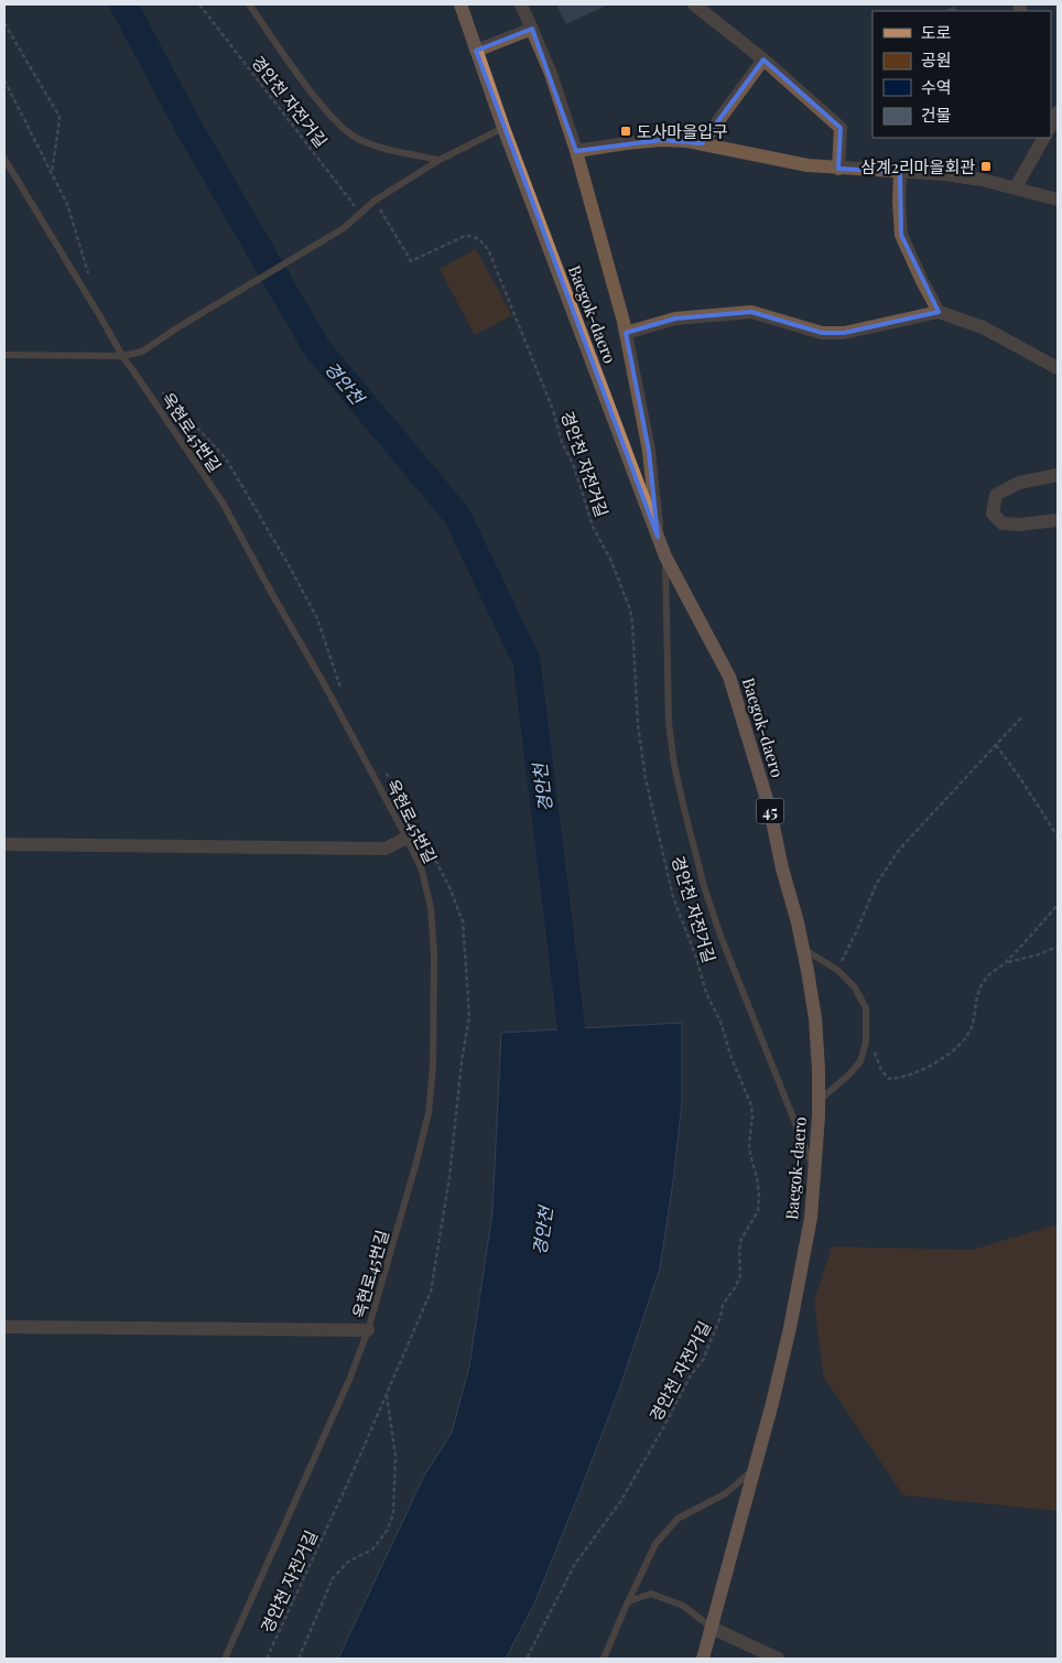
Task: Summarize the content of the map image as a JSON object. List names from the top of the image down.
{
  "streets": {
    "main road": ["Baegok-daero", "45"],
    "lane": ["옥현로45번길"],
    "path": ["경안천 자전거길"]
  },
  "water": ["경안천"],
  "places": {
    "transit": ["도사마을입구", "삼계2리마을회관"]
  },
  "legend": [
    "도로",
    "공원",
    "수역",
    "건물"
  ]
}
